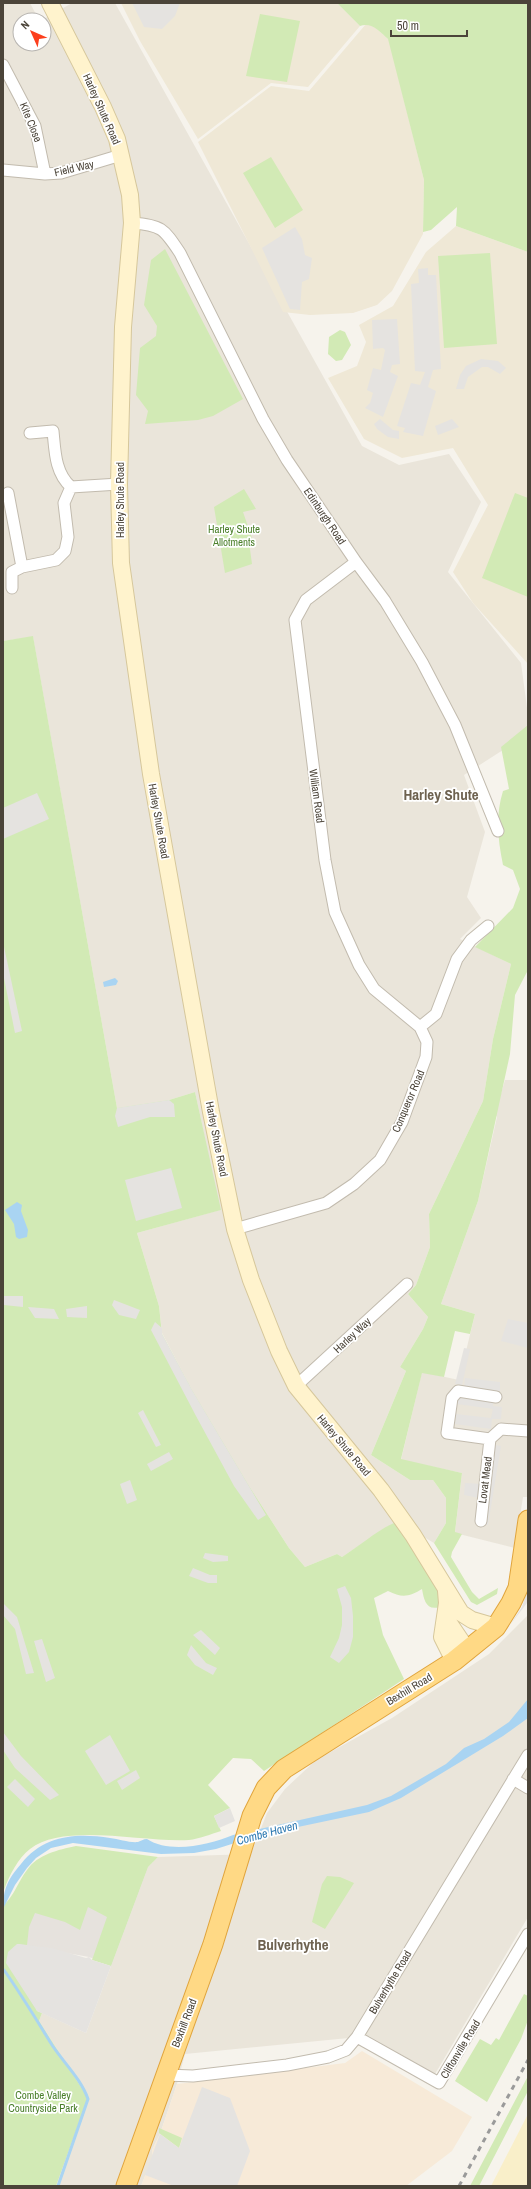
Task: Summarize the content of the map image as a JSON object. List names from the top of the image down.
{
  "streets": {
    "highway": ["Bexhill Road"],
    "main road": ["Harley Shute Road"],
    "street": [
      "Kite Close",
      "Field Way",
      "Edinburgh Road",
      "William Road",
      "Conqueror Road",
      "Harley Way",
      "Lovat Mead",
      "Bulverhythe Road",
      "Cliftonville Road"
    ]
  },
  "crossings": [
    ["Harley Shute Road", "Field Way"],
    ["Harley Shute Road", "Edinburgh Road"],
    ["Harley Shute Road", "Conqueror Road"],
    ["Harley Shute Road", "Harley Way"],
    ["Harley Shute Road", "Bexhill Road"],
    ["Kite Close", "Field Way"],
    ["Edinburgh Road", "William Road"],
    ["William Road", "Conqueror Road"],
    ["Bexhill Road", "Bulverhythe Road"],
    ["Bulverhythe Road", "Cliftonville Road"]
  ],
  "districts": ["Harley Shute", "Bulverhythe"],
  "water": ["Combe Haven"],
  "parks": ["Harley Shute Allotments", "Combe Valley Countryside Park"],
  "scale_bar": "50 m",
  "north": "top left"
}
